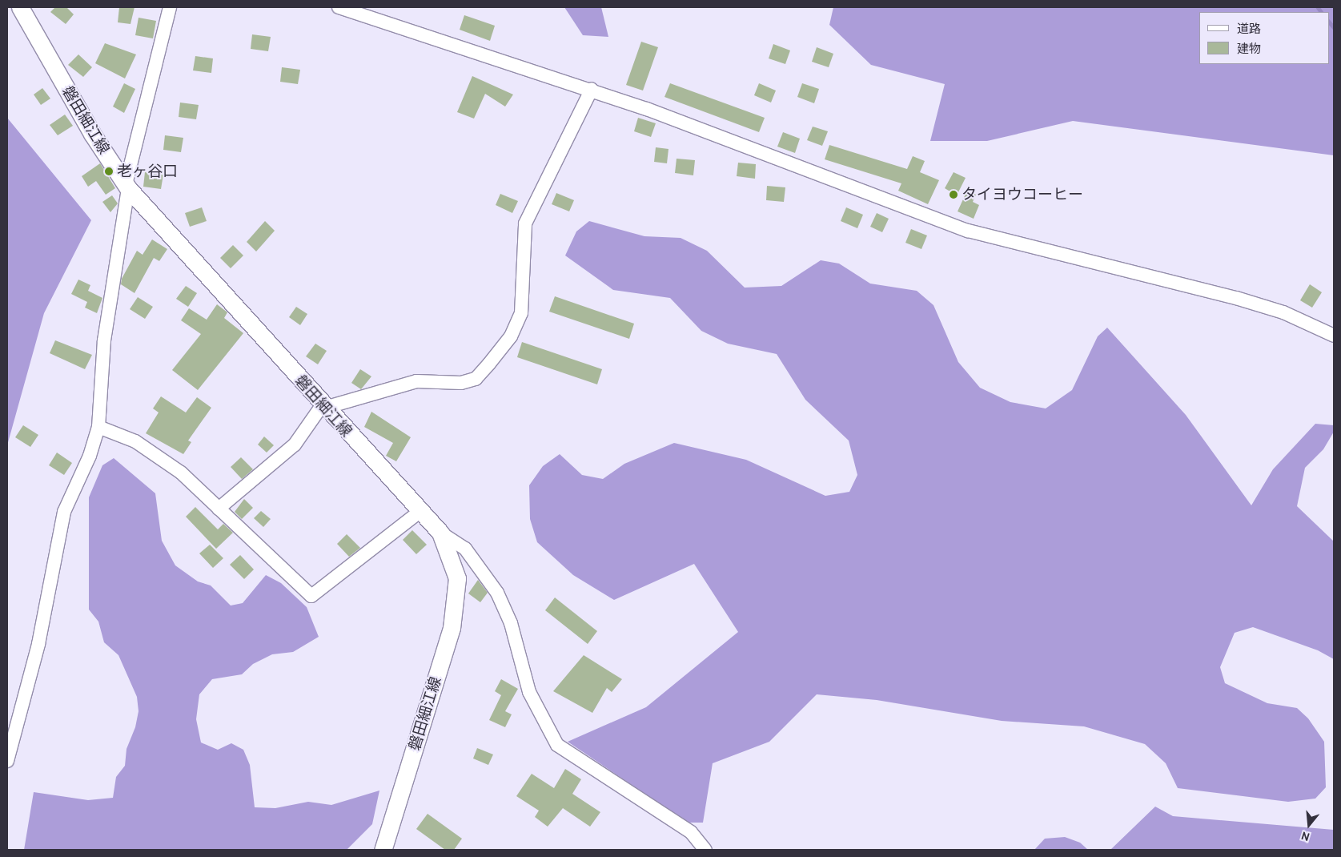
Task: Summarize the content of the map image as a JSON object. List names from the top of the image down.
{
  "streets": {
    "main road": ["磐田細江線"]
  },
  "places": ["老ヶ谷口", "タイヨウコーヒー"],
  "legend": ["道路", "建物"],
  "north": "bottom"
}
